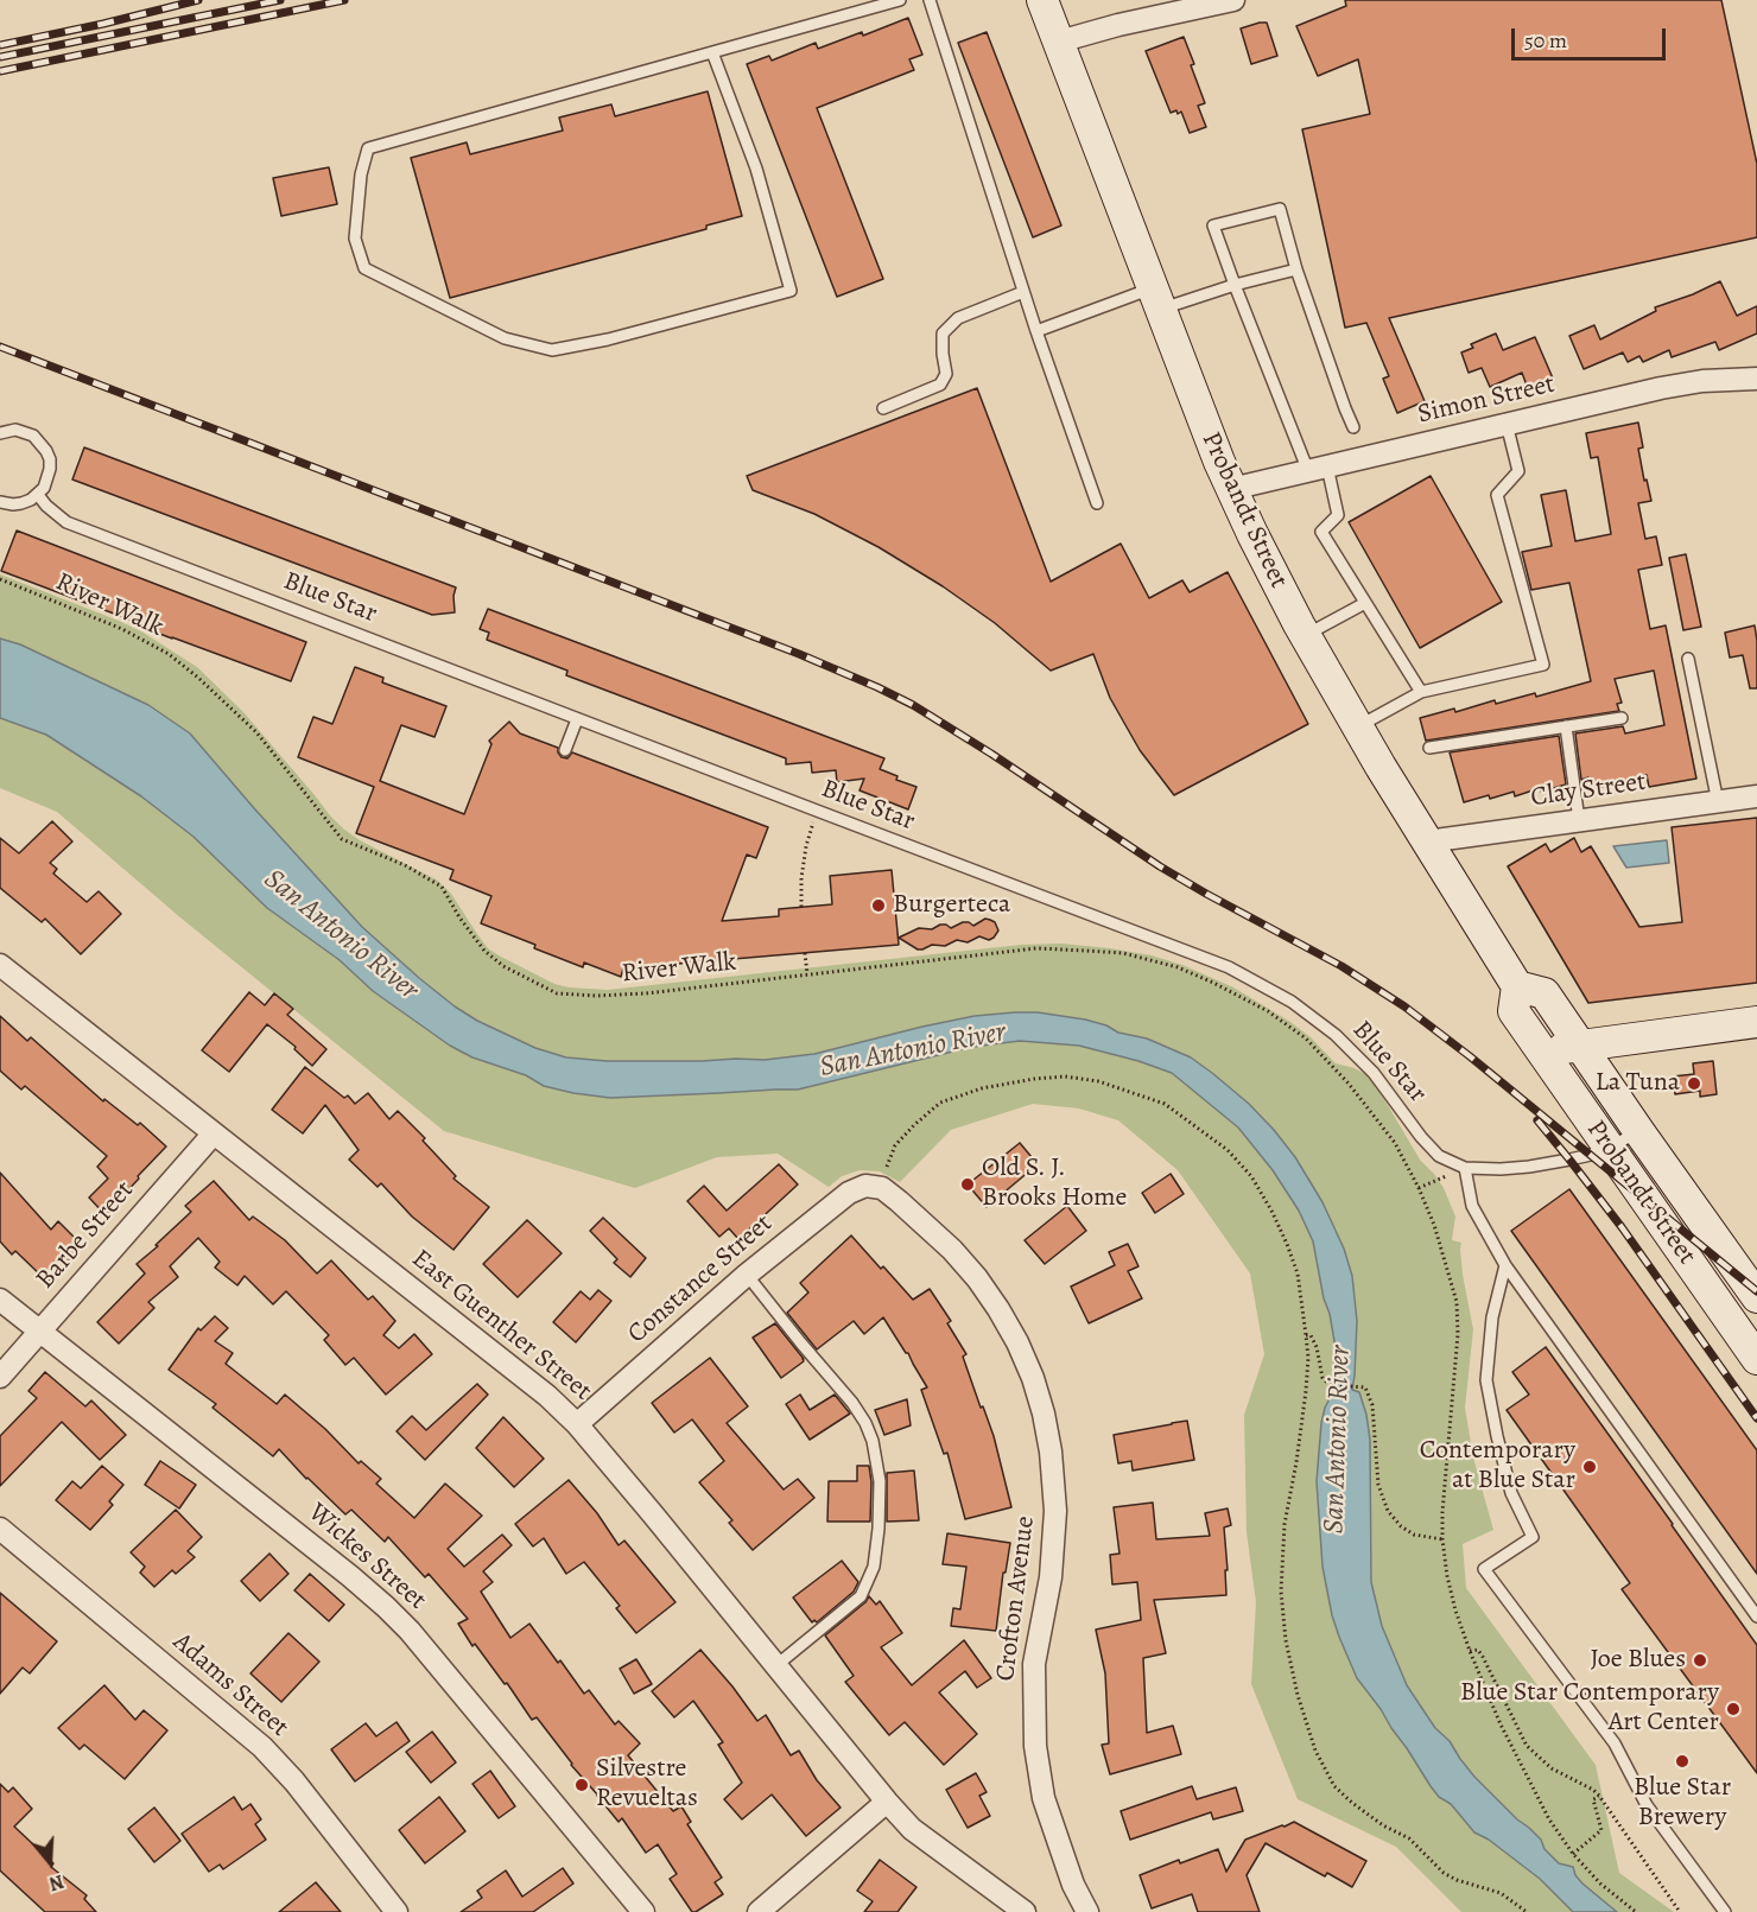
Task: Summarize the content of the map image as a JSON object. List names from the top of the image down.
{
  "streets": {
    "main road": ["Probandt Street"],
    "street": [
      "Simon Street",
      "Clay Street",
      "Barbe Street",
      "Constance Street",
      "East Guenther Street",
      "Wickes Street",
      "Crofton Avenue",
      "Adams Street"
    ],
    "lane": ["Blue Star"],
    "path": ["River Walk"]
  },
  "crossings": [
    ["Simon Street", "Probandt Street"],
    ["Probandt Street", "Blue Star"],
    ["Probandt Street", "Clay Street"],
    ["Barbe Street", "East Guenther Street"],
    ["Barbe Street", "Wickes Street"],
    ["Constance Street", "East Guenther Street"],
    ["Constance Street", "Crofton Avenue"]
  ],
  "water": ["San Antonio River"],
  "places": [
    "Burgerteca",
    "La Tuna",
    "Old S. J. Brooks Home",
    "Contemporary at Blue Star",
    "Joe Blues",
    "Blue Star Contemporary Art Center",
    "Blue Star Brewery",
    "Silvestre Revueltas"
  ],
  "scale_bar": "50 m",
  "north": "bottom"
}
